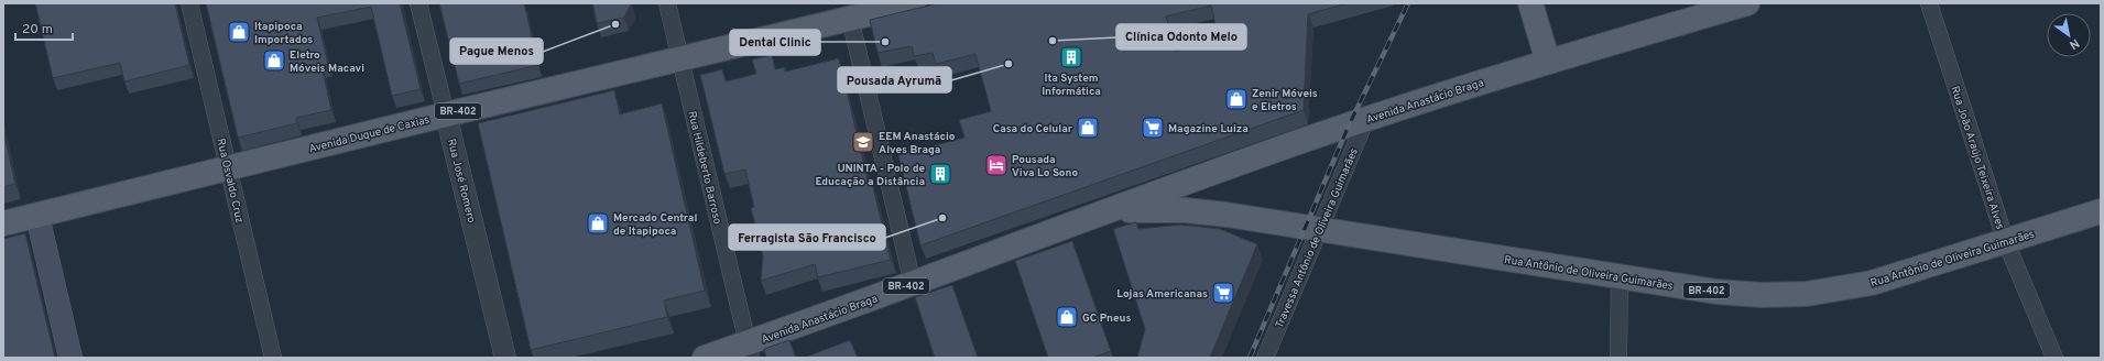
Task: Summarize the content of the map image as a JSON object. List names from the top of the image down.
{
  "streets": {
    "main road": [
      "Avenida Anastácio Braga",
      "BR-402",
      "Avenida Duque de Caxias",
      "Rua Antônio de Oliveira Guimarães"
    ],
    "street": [
      "Rua João Araújo Teixeira Alves",
      "Rua Hildeberto Barroso",
      "Rua Osvaldo Cruz",
      "Rua José Romero",
      "Travessa Antônio de Oliveira Guimarães"
    ]
  },
  "crossings": [
    ["Avenida Anastácio Braga", "Rua Hildeberto Barroso"],
    ["Avenida Anastácio Braga", "Travessa Antônio de Oliveira Guimarães"],
    ["Avenida Anastácio Braga", "Rua Antônio de Oliveira Guimarães"],
    ["Avenida Duque de Caxias", "Rua Hildeberto Barroso"],
    ["Avenida Duque de Caxias", "Rua Osvaldo Cruz"],
    ["Avenida Duque de Caxias", "Rua José Romero"],
    ["Rua João Araújo Teixeira Alves", "Rua Antônio de Oliveira Guimarães"],
    ["Travessa Antônio de Oliveira Guimarães", "Rua Antônio de Oliveira Guimarães"]
  ],
  "places": {
    "other": [
      "Pague Menos",
      "Clínica Odonto Melo",
      "Dental Clinic",
      "Pousada Ayrumã",
      "Ferragista São Francisco"
    ],
    "shop": [
      "Itapipoca Importados",
      "Eletro Móveis Macavi",
      "Zenir Móveis e Eletros",
      "Casa do Celular",
      "Mercado Central de Itapipoca",
      "GC Pneus"
    ],
    "building": ["Ita System Informática", "UNINTA - Polo de Educação a Distância"],
    "supermarket": ["Magazine Luiza", "Lojas Americanas"],
    "school or university": ["EEM Anastácio Alves Braga"],
    "hotel": ["Pousada Viva Lo Sono"]
  },
  "scale_bar": "20 m",
  "north": "bottom right"
}
